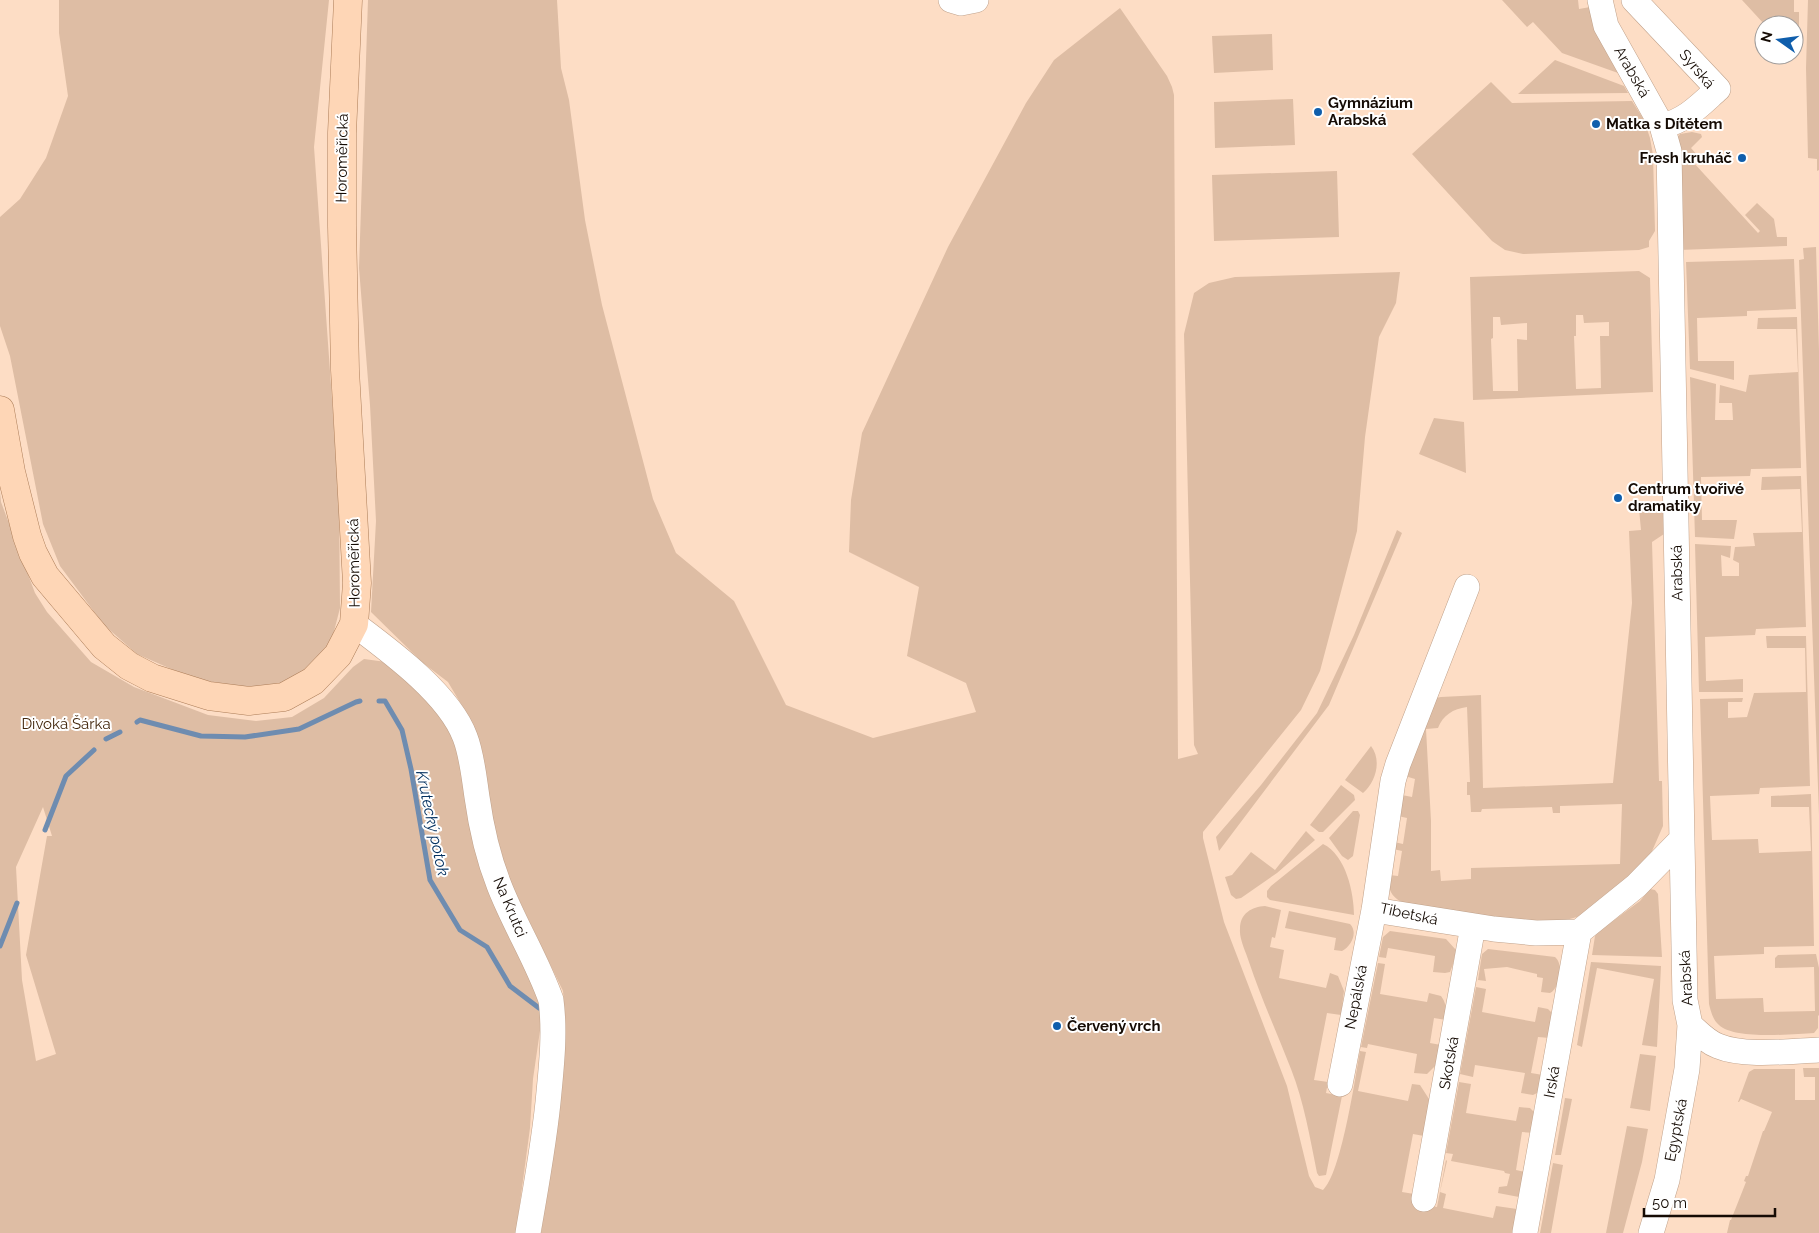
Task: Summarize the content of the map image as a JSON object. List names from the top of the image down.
{
  "streets": {
    "main road": ["Horoměřická"],
    "street": [
      "Syrská",
      "Arabská",
      "Na Krutci",
      "Tibetská",
      "Nepálská",
      "Skotská",
      "Irská",
      "Egyptská"
    ]
  },
  "crossings": [
    ["Syrská", "Arabská"],
    ["Arabská", "Egyptská"],
    ["Horoměřická", "Na Krutci"],
    ["Tibetská", "Nepálská"],
    ["Tibetská", "Skotská"],
    ["Tibetská", "Irská"]
  ],
  "water": ["Krutecký potok"],
  "parks": ["Divoká Šárka"],
  "places": [
    "Gymnázium Arabská",
    "Matka s Dítětem",
    "Fresh kruháč",
    "Centrum tvořivé dramatiky",
    "Červený vrch"
  ],
  "scale_bar": "50 m",
  "north": "left"
}
